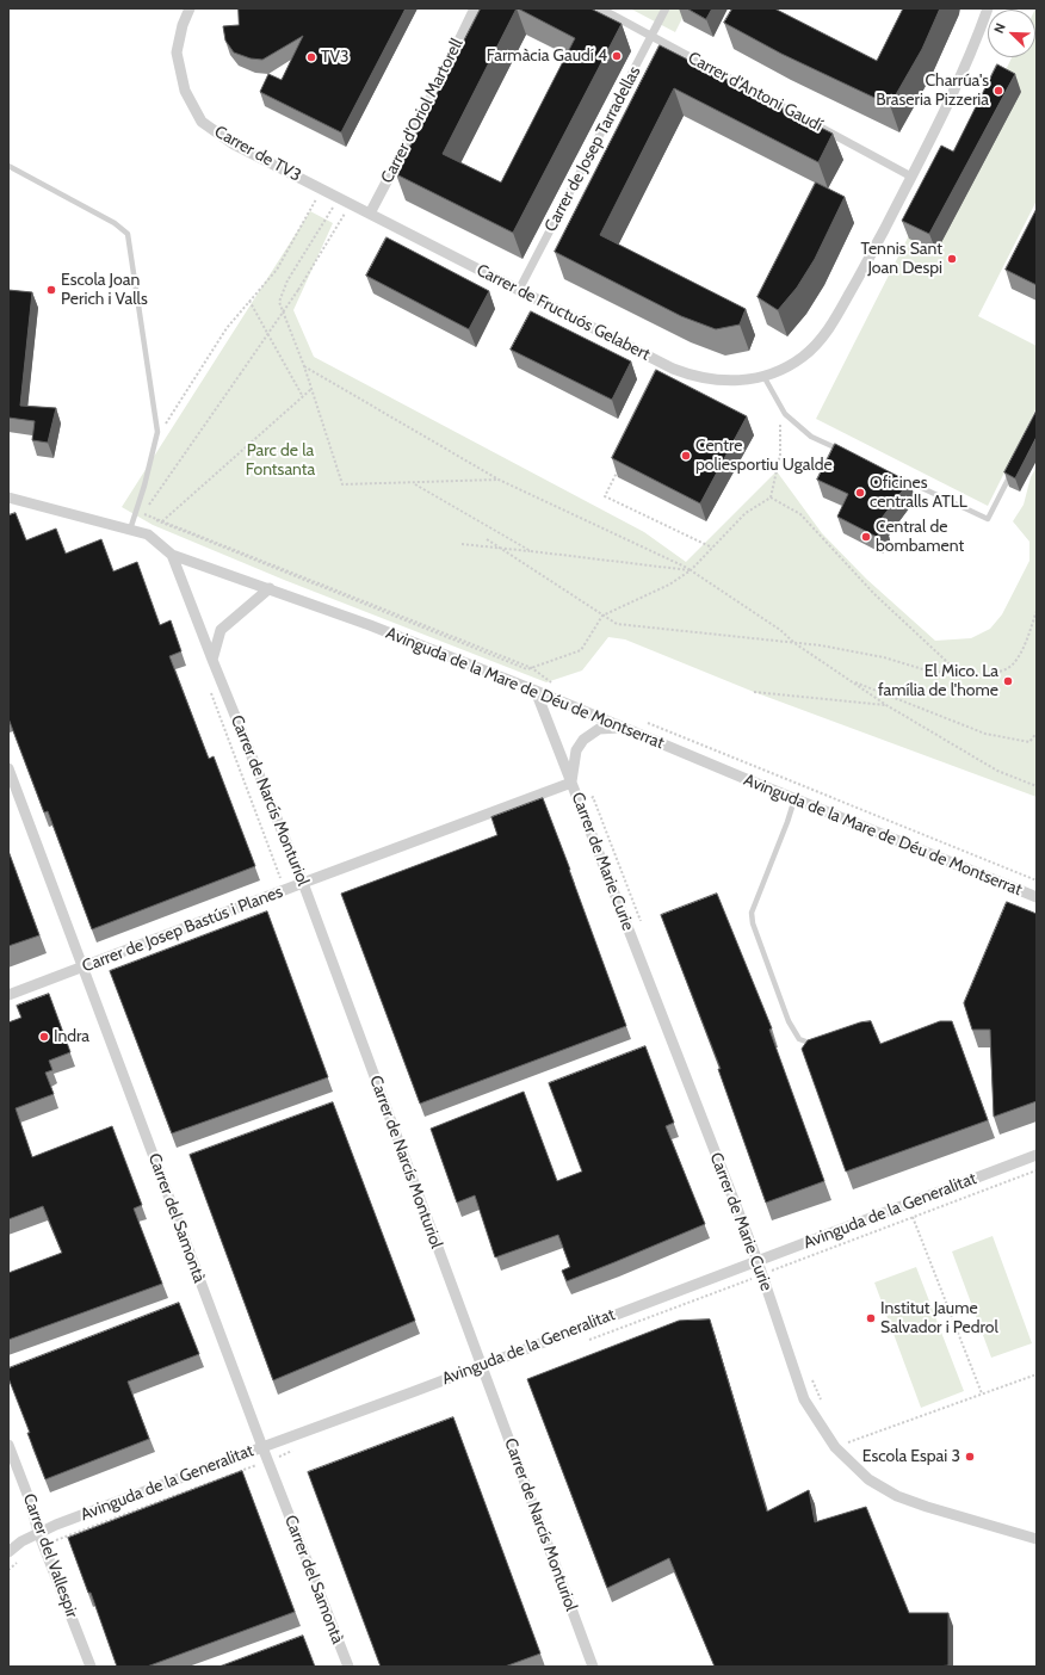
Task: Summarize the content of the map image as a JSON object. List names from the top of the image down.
{
  "streets": {
    "street": [
      "Carrer d'Antoni Gaudí",
      "Carrer d'Oriol Martorell",
      "Carrer de Josep Tarradellas",
      "Carrer de TV3",
      "Carrer de Fructuós Gelabert",
      "Avinguda de la Mare de Déu de Montserrat",
      "Carrer de Narcís Monturiol",
      "Carrer de Marie Curie",
      "Carrer de Josep Bastús i Planes",
      "Avinguda de la Generalitat",
      "Carrer del Samontà",
      "Carrer del Vallespir"
    ]
  },
  "crossings": [
    ["Carrer d'Antoni Gaudí", "Carrer de Josep Tarradellas"],
    ["Carrer d'Antoni Gaudí", "Carrer de Fructuós Gelabert"],
    ["Carrer d'Oriol Martorell", "Carrer de TV3"],
    ["Carrer d'Oriol Martorell", "Carrer de Fructuós Gelabert"],
    ["Carrer de Josep Tarradellas", "Carrer de Fructuós Gelabert"],
    ["Carrer de TV3", "Carrer de Fructuós Gelabert"],
    ["Avinguda de la Mare de Déu de Montserrat", "Carrer de Narcís Monturiol"],
    ["Avinguda de la Mare de Déu de Montserrat", "Carrer de Marie Curie"],
    ["Carrer de Narcís Monturiol", "Carrer de Josep Bastús i Planes"],
    ["Carrer de Narcís Monturiol", "Avinguda de la Generalitat"],
    ["Carrer de Marie Curie", "Carrer de Josep Bastús i Planes"],
    ["Carrer de Marie Curie", "Avinguda de la Generalitat"],
    ["Carrer de Josep Bastús i Planes", "Carrer del Samontà"],
    ["Avinguda de la Generalitat", "Carrer del Samontà"],
    ["Avinguda de la Generalitat", "Carrer del Vallespir"]
  ],
  "parks": ["Parc de la Fontsanta"],
  "places": [
    "Farmàcia Gaudí 4",
    "TV3",
    "Charrúa's Braseria Pizzeria",
    "Tennis Sant Joan Despi",
    "Escola Joan Perich i Valls",
    "Centre poliesportiu Ugalde",
    "Oficines centralls ATLL",
    "Central de bombament",
    "El Mico. La família de l'home",
    "Indra",
    "Institut Jaume Salvador i Pedrol",
    "Escola Espai 3"
  ],
  "north": "top left"
}
